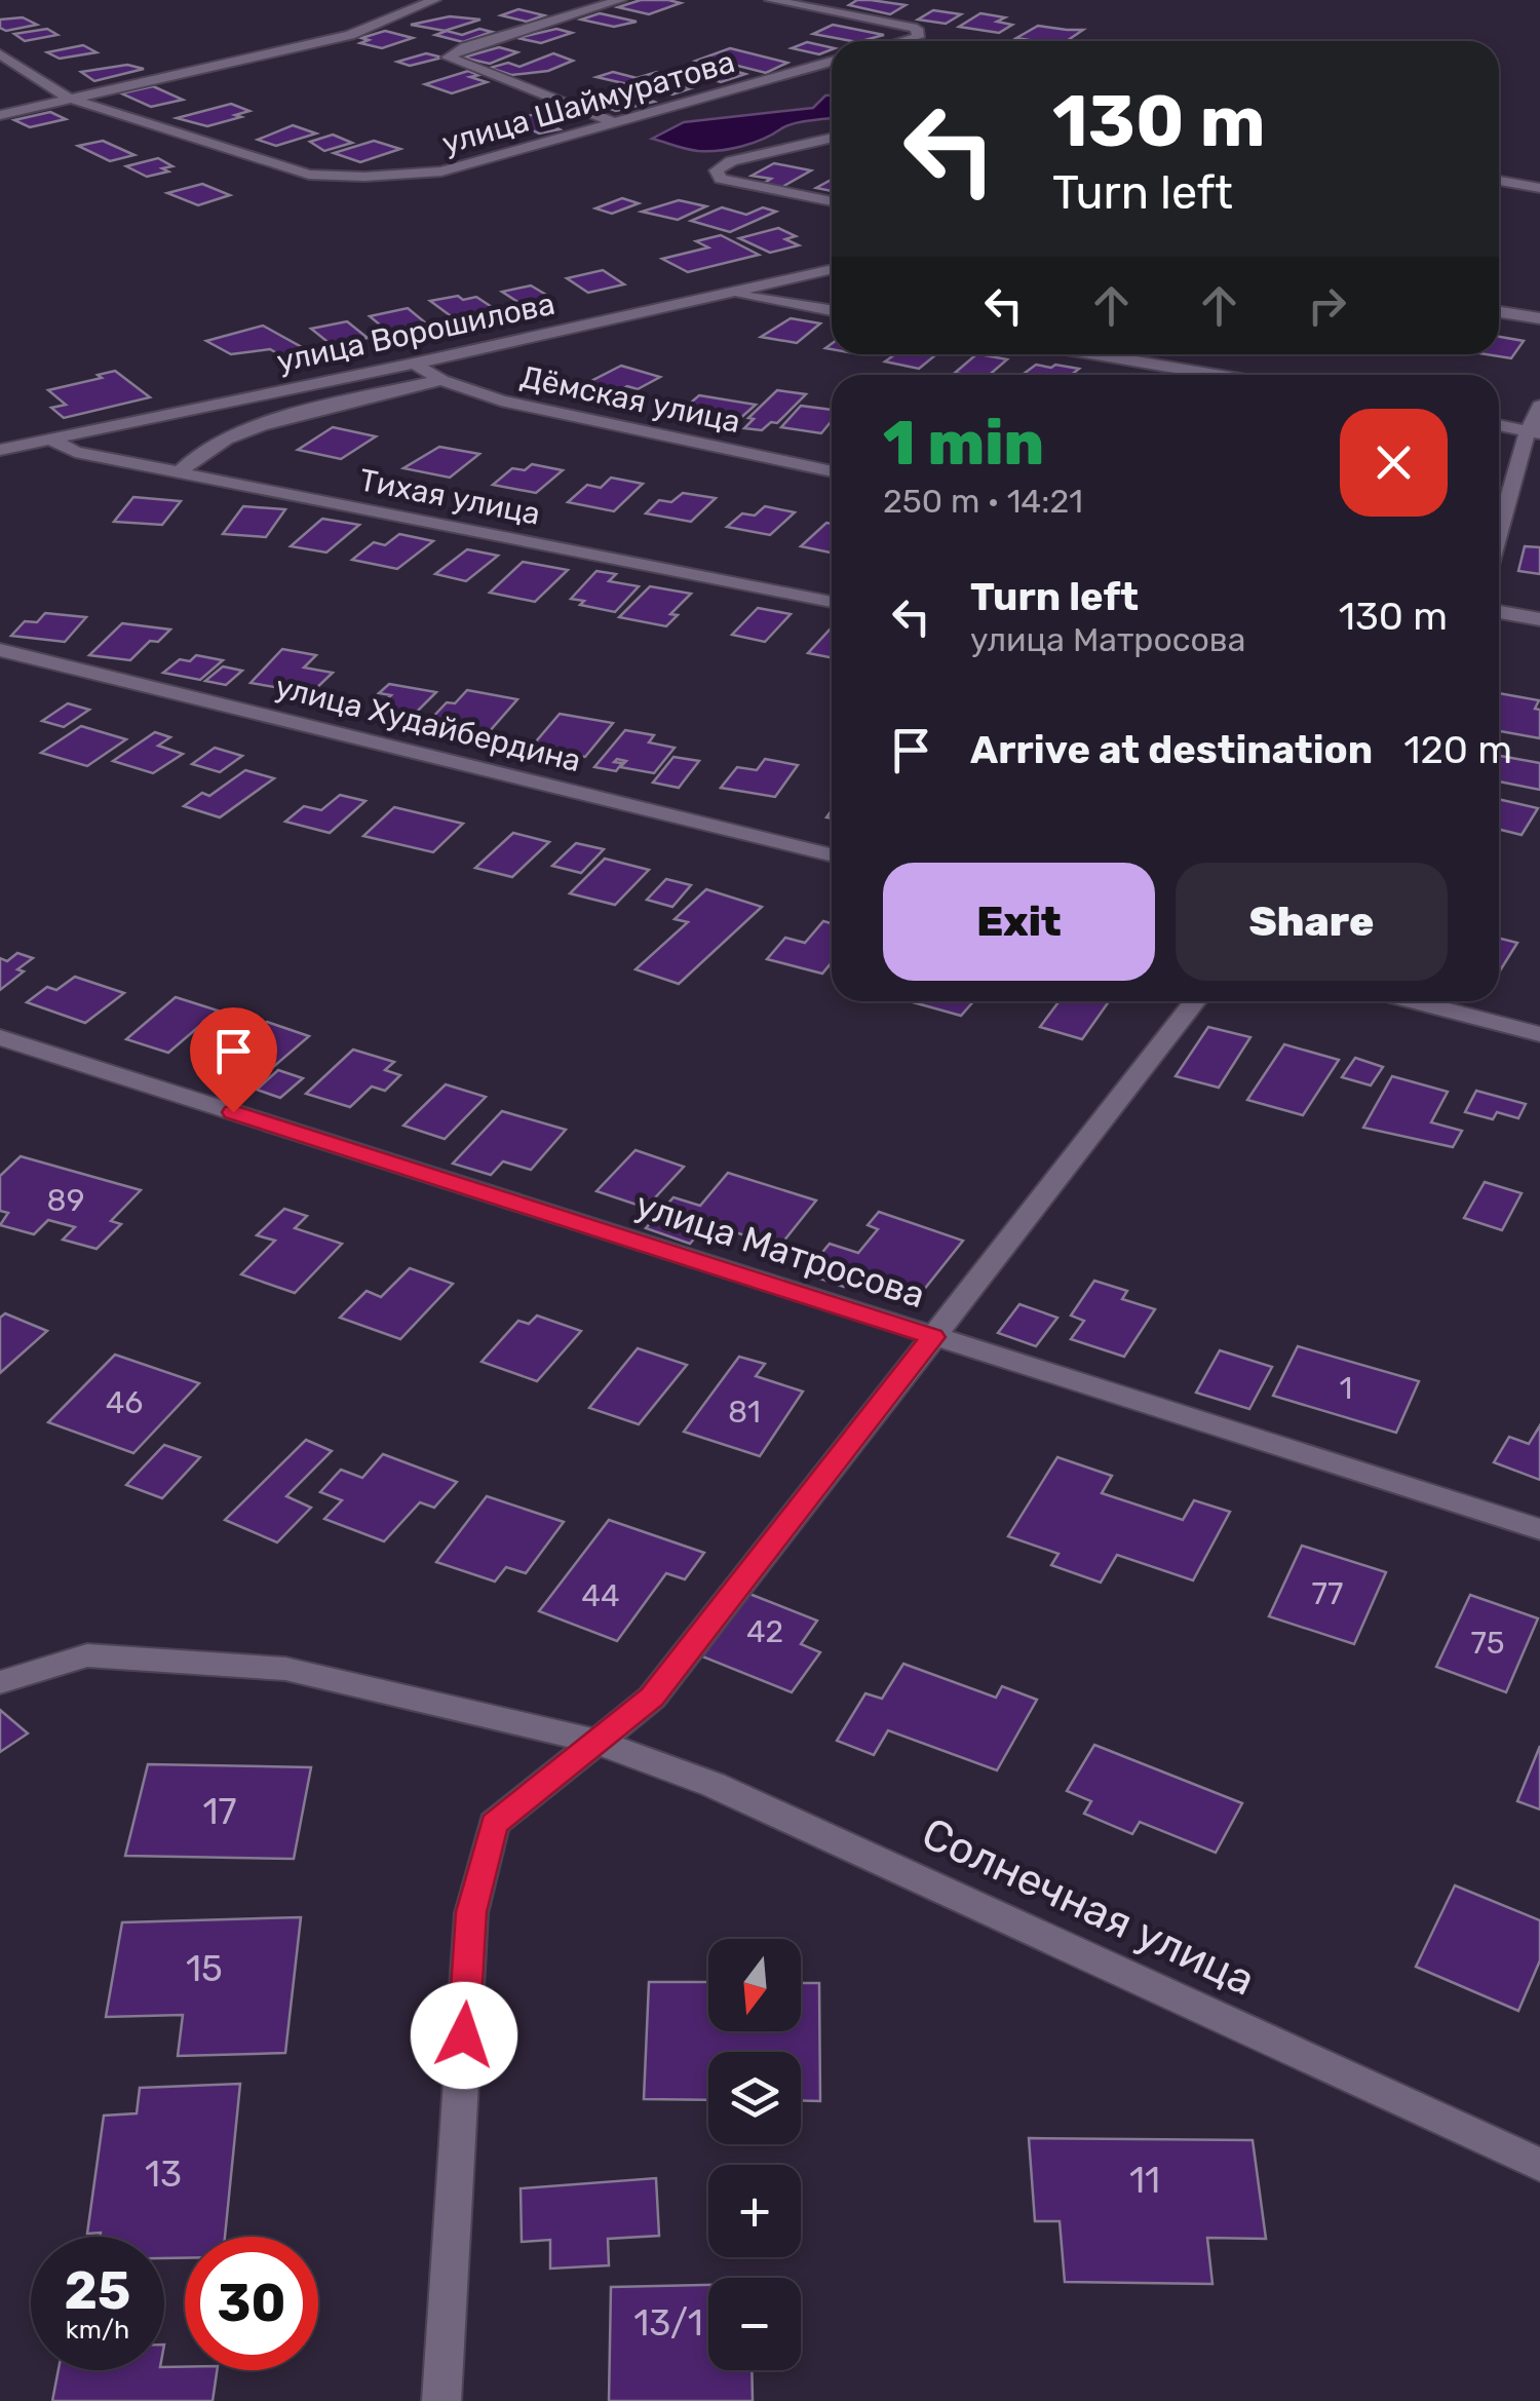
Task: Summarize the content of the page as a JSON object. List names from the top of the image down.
{
  "streets": {
    "street": [
      "улица Шаймуратова",
      "улица Ворошилова",
      "Дёмская улица",
      "Тихая улица",
      "улица Худайбердина",
      "улица Матросова",
      "Солнечная улица"
    ]
  },
  "crossings": [
    ["улица Ворошилова", "Дёмская улица"],
    ["улица Ворошилова", "Тихая улица"]
  ],
  "house_numbers": [
    "89",
    "1",
    "46",
    "81",
    "77",
    "44",
    "42",
    "75",
    "17",
    "15",
    "13",
    "11",
    "13/1"
  ],
  "north": "bottom",
  "page": {
    "turn": ["130 m", "Turn left"],
    "heading": ["1 min", "250 m · 14:21"],
    "list": [
      {
        "name": "Turn left",
        "note": "улица Матросова",
        "value": "130 m"
      },
      {
        "name": "Arrive at destination",
        "value": "120 m"
      }
    ],
    "buttons": ["Exit", "Share"],
    "map_buttons": ["+", "−"],
    "speed": "25 km/h",
    "limit": "30"
  }
}
